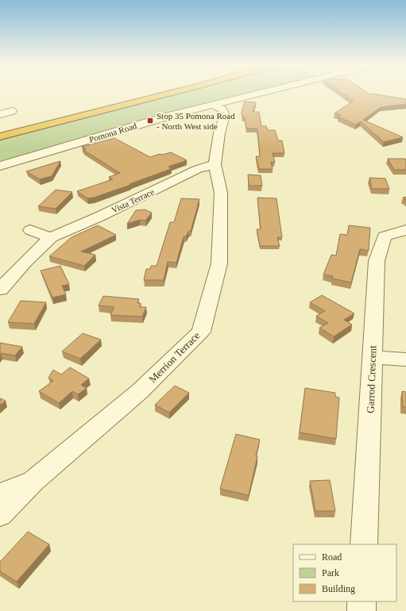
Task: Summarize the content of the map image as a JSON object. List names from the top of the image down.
{
  "streets": {
    "street": [
      "Pomona Road",
      "Vista Terrace",
      "Merrion Terrace",
      "Garrod Crescent"
    ]
  },
  "crossings": [
    ["Pomona Road", "Merrion Terrace"],
    ["Vista Terrace", "Merrion Terrace"]
  ],
  "places": {
    "transit": ["Stop 35 Pomona Road - North West side"]
  },
  "legend": ["Road", "Park", "Building"]
}
